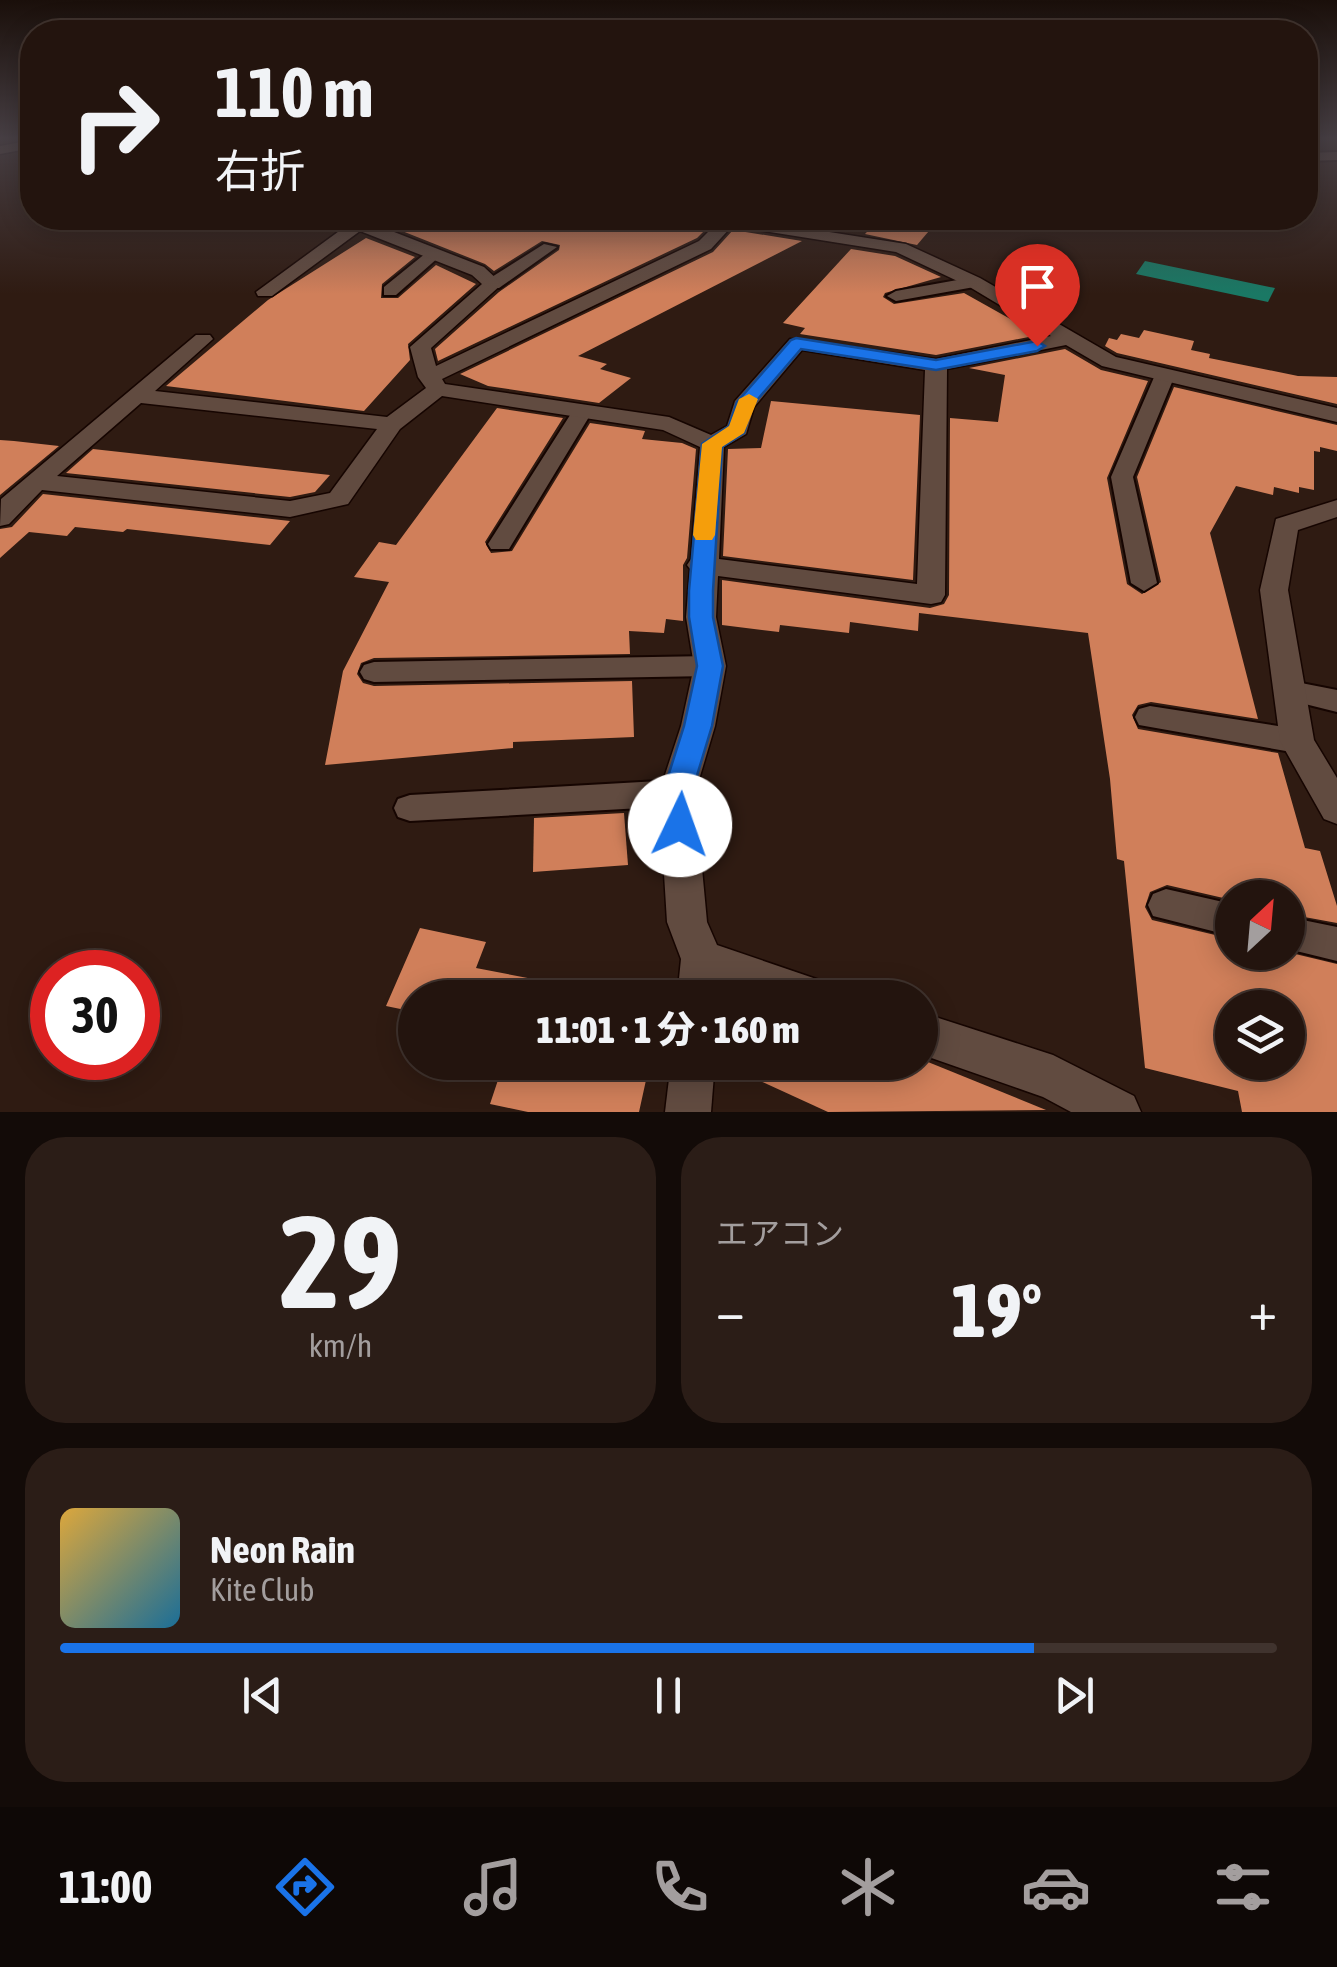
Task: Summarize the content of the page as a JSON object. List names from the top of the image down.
{
  "north": "top right",
  "page": {
    "turn": ["110 m", "右折"],
    "limit": "30",
    "trip": "11:01 · 1 分 · 160 m",
    "tile": [
      ["29", "km/h"],
      "エアコン"
    ],
    "heat": ["−", "19°", "+"],
    "song": ["Neon Rain", "Kite Club"],
    "tabs": "11:00"
  }
}
